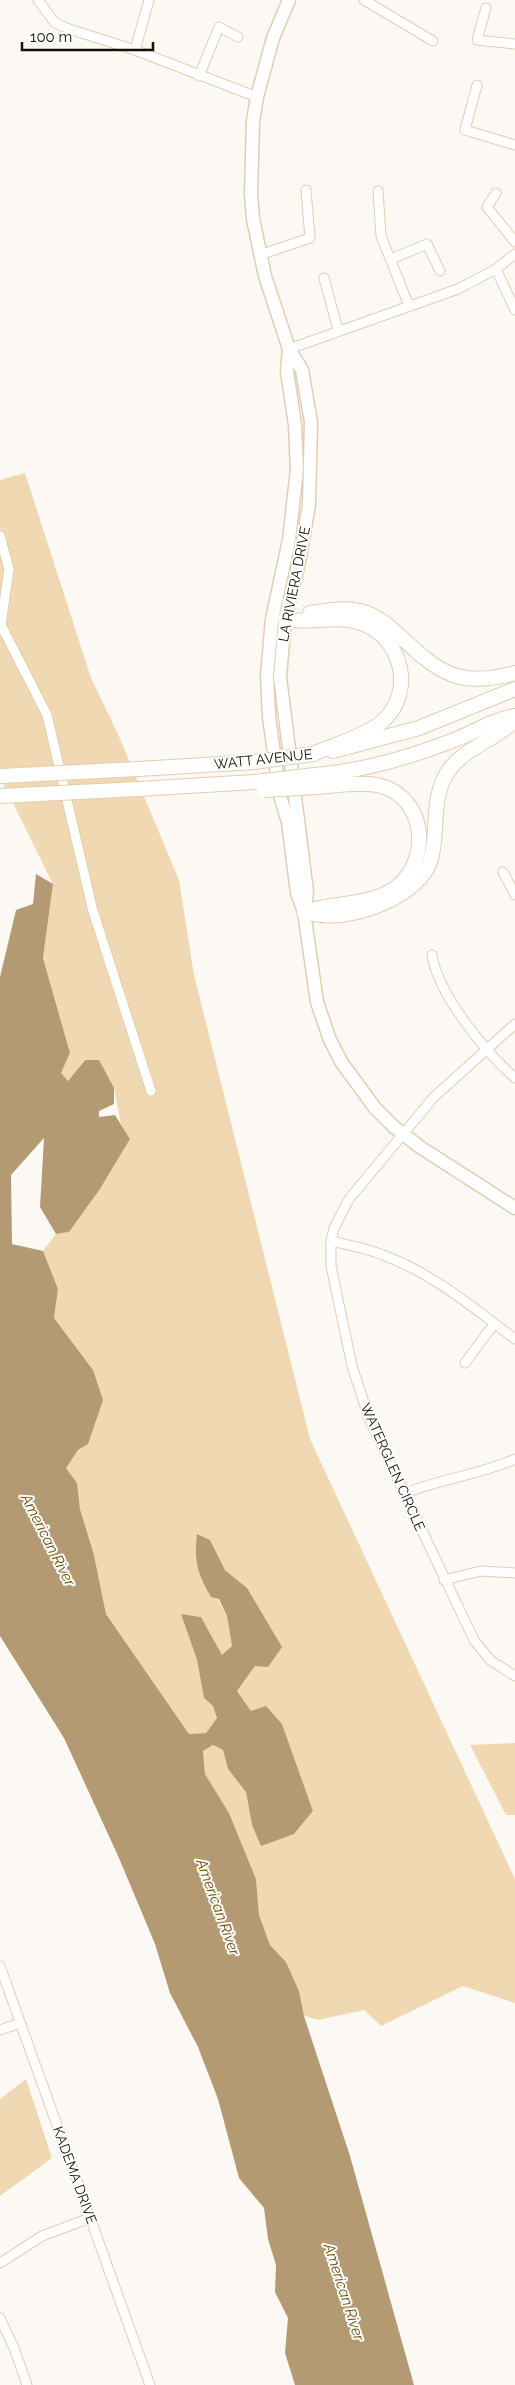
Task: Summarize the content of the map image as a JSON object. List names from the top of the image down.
{
  "streets": {
    "main road": ["WATT AVENUE"],
    "street": ["LA RIVIERA DRIVE", "WATERGLEN CIRCLE", "KADEMA DRIVE"]
  },
  "crossings": [
    ["LA RIVIERA DRIVE", "WATERGLEN CIRCLE"]
  ],
  "water": ["American River"],
  "scale_bar": "100 m"
}
